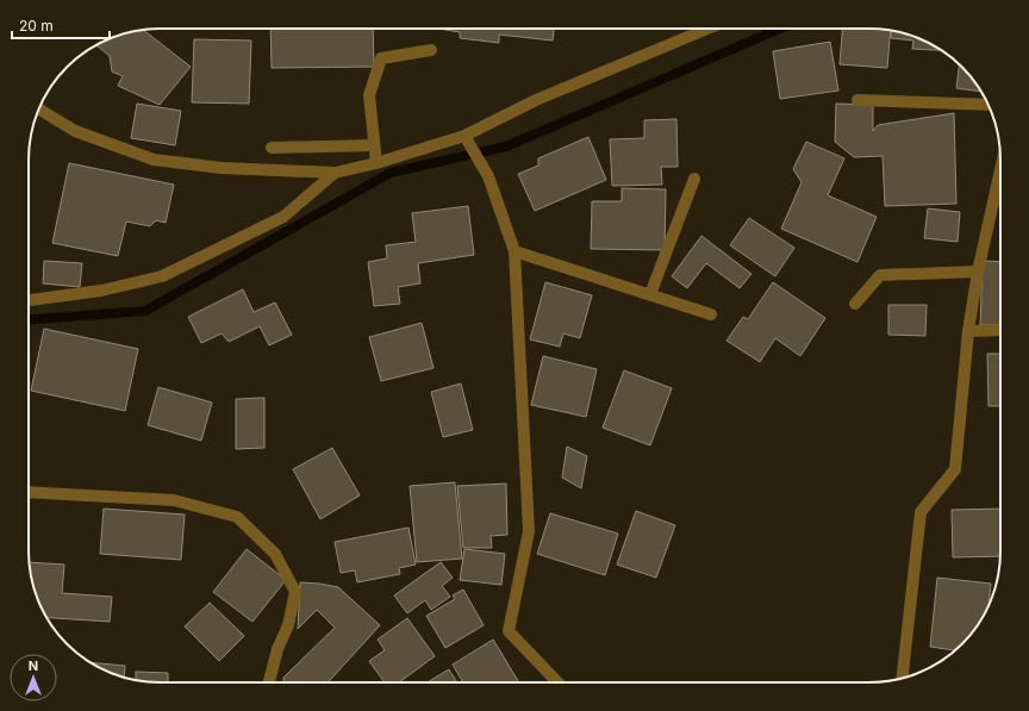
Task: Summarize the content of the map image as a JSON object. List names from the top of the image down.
{
  "scale_bar": "20 m",
  "north": "top"
}
